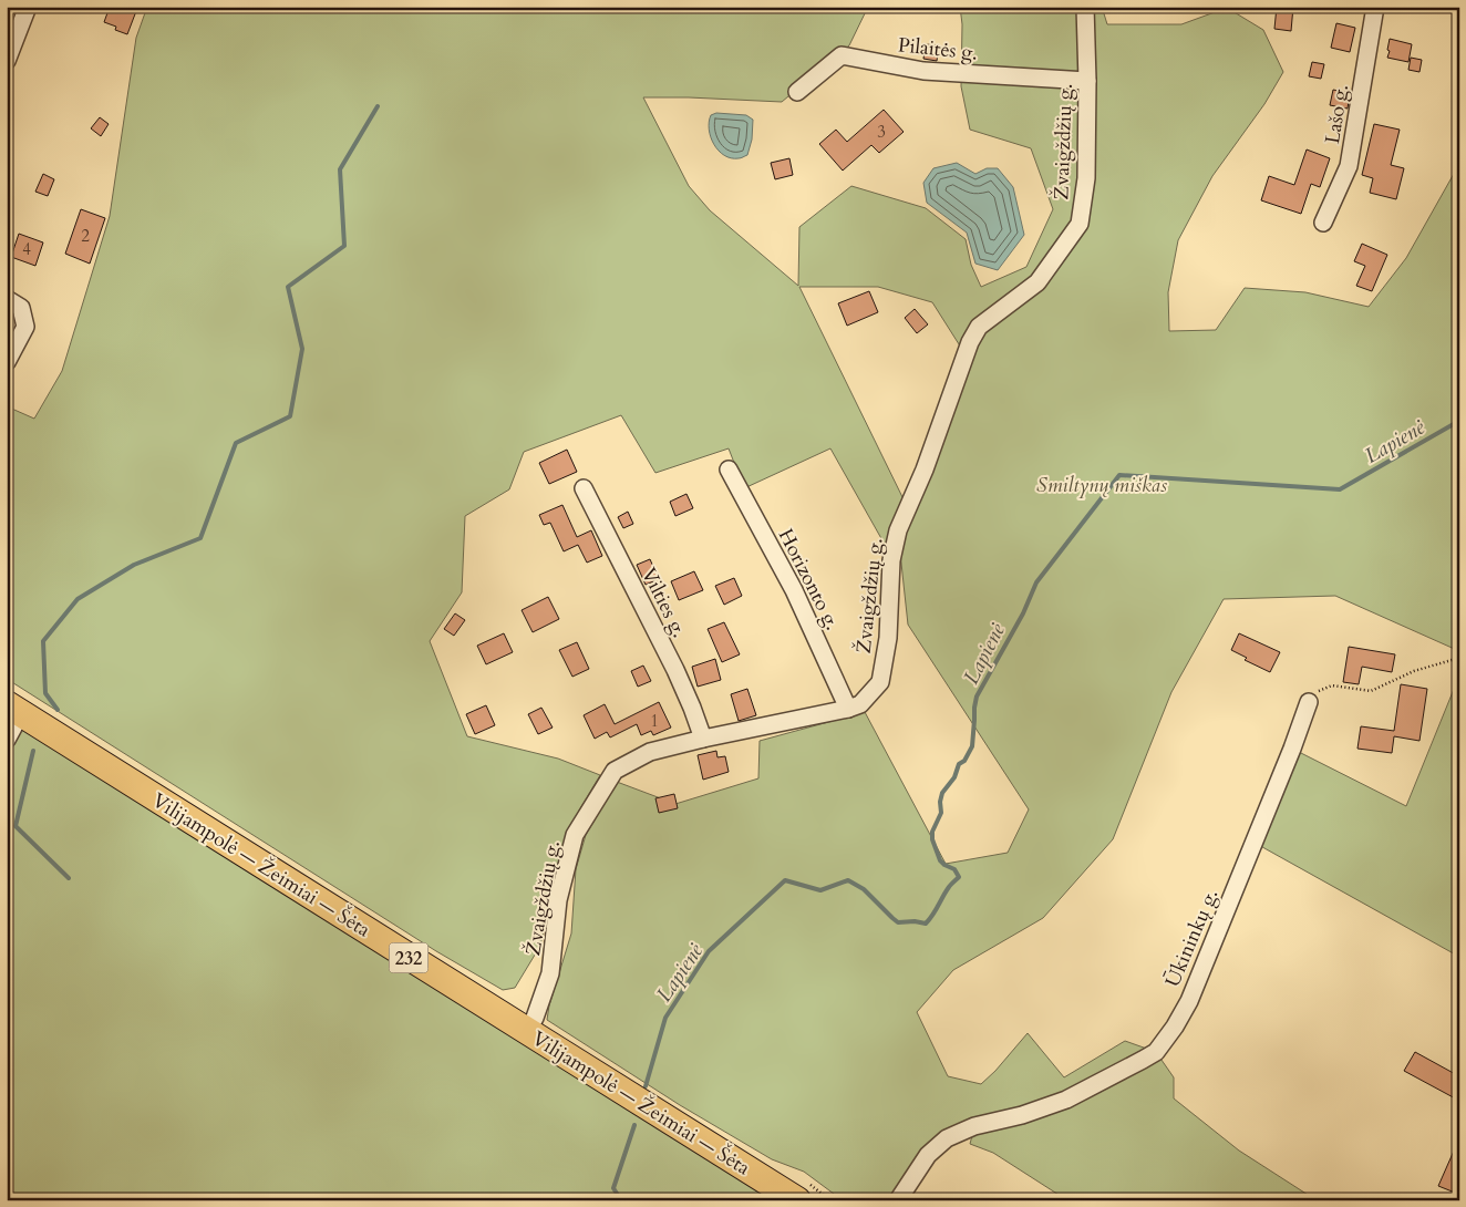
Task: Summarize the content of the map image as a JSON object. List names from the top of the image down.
{
  "streets": {
    "main road": ["Vilijampolė — Žeimiai — Šėta", "232"],
    "street": [
      "Pilaitės g.",
      "Lašo g.",
      "Žvaigždžių g.",
      "Horizonto g.",
      "Vilties g.",
      "Ūkininkų g."
    ]
  },
  "crossings": [
    ["Pilaitės g.", "Žvaigždžių g."],
    ["Žvaigždžių g.", "Horizonto g."],
    ["Žvaigždžių g.", "Vilties g."],
    ["Žvaigždžių g.", "Vilijampolė — Žeimiai — Šėta"]
  ],
  "water": ["Lapienė"],
  "parks": ["Smiltynų miškas"],
  "house_numbers": [
    "3",
    "2",
    "4",
    "1"
  ]
}
